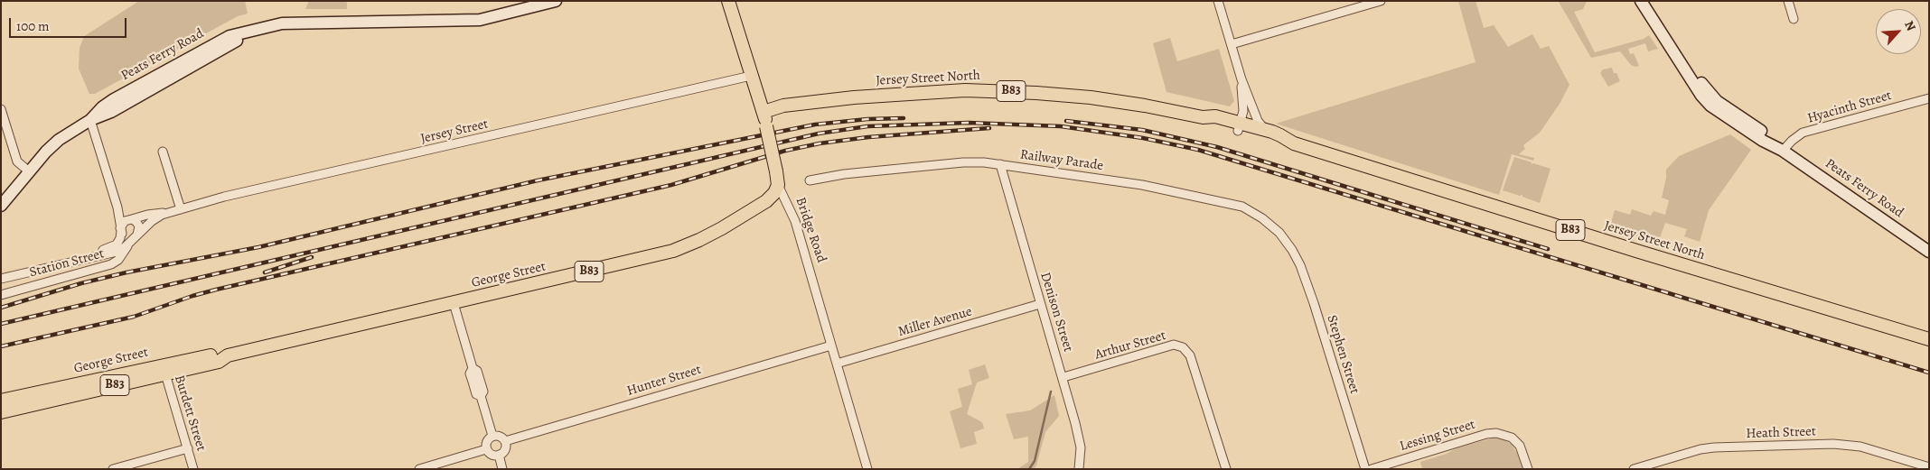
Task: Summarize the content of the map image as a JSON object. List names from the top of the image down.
{
  "streets": {
    "main road": [
      "Peats Ferry Road",
      "Jersey Street North",
      "B83",
      "Bridge Road",
      "George Street"
    ],
    "street": [
      "Hyacinth Street",
      "Jersey Street",
      "Railway Parade",
      "Station Street",
      "Denison Street",
      "Miller Avenue",
      "Arthur Street",
      "Stephen Street",
      "Hunter Street",
      "Burdett Street",
      "Heath Street",
      "Lessing Street"
    ]
  },
  "crossings": [
    ["Peats Ferry Road", "Hyacinth Street"],
    ["Jersey Street North", "Bridge Road"],
    ["Jersey Street", "Bridge Road"],
    ["Jersey Street", "Station Street"],
    ["Railway Parade", "Denison Street"],
    ["Railway Parade", "Stephen Street"],
    ["Bridge Road", "George Street"],
    ["Bridge Road", "Miller Avenue"],
    ["Bridge Road", "Hunter Street"],
    ["George Street", "Burdett Street"],
    ["Denison Street", "Miller Avenue"],
    ["Denison Street", "Arthur Street"]
  ],
  "scale_bar": "100 m",
  "north": "top right"
}
